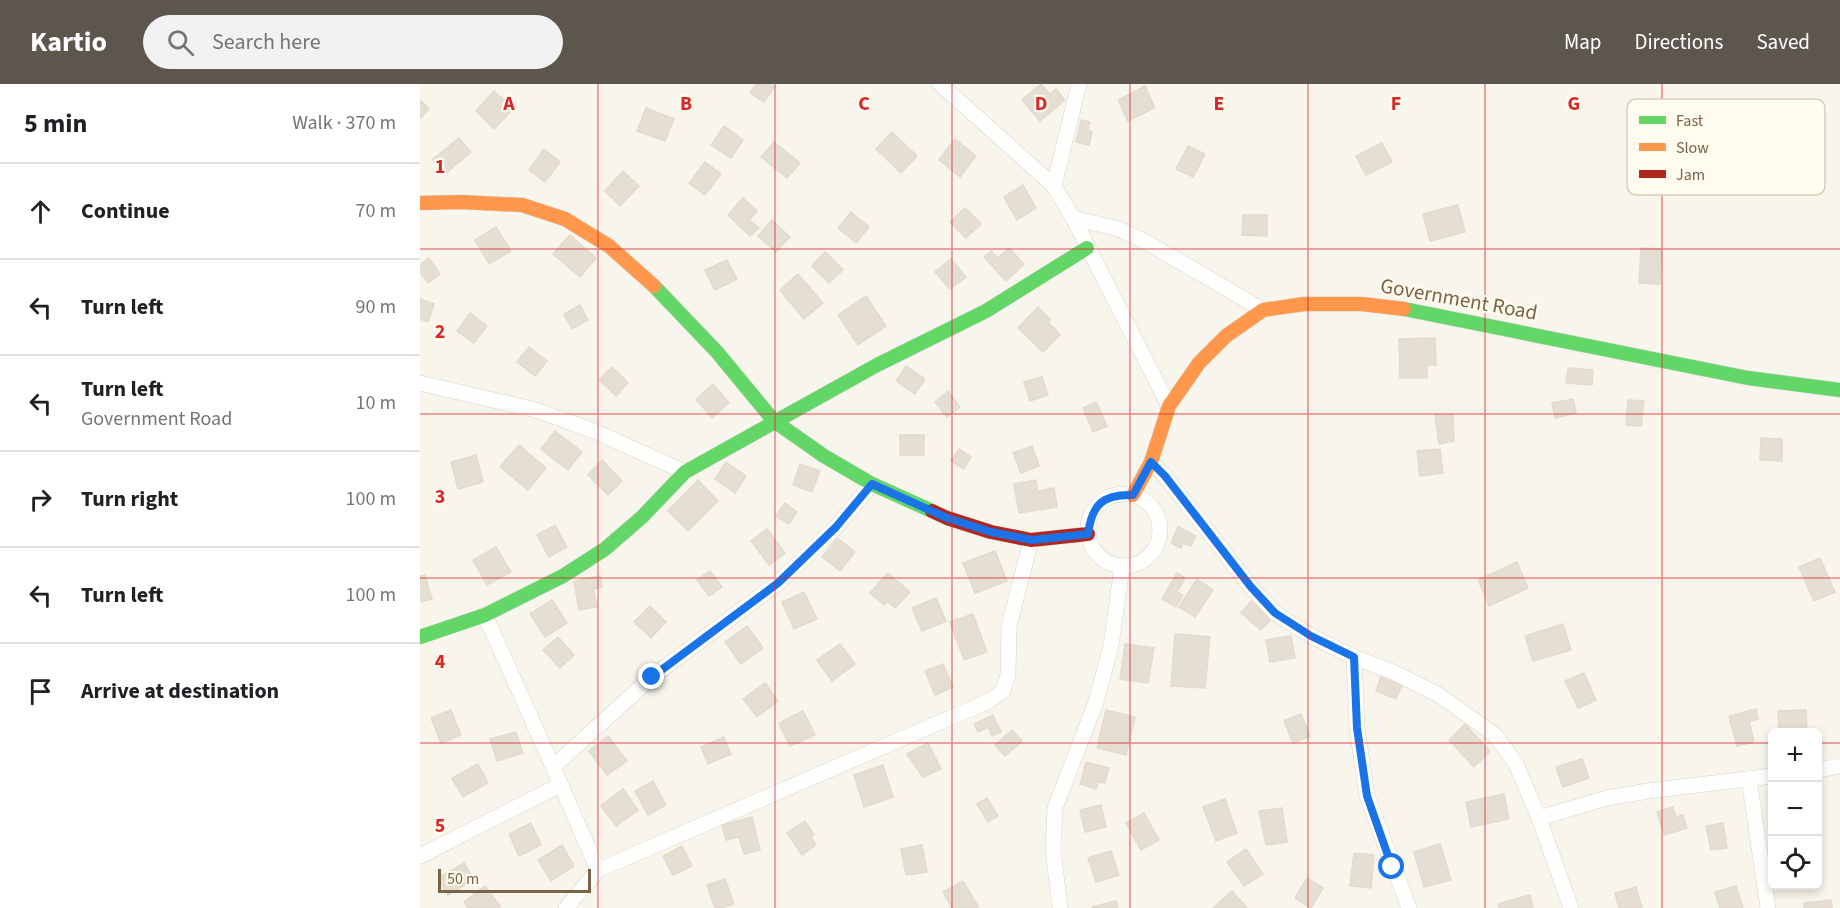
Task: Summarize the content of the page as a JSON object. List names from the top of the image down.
{
  "streets": {
    "street": ["Government Road"]
  },
  "legend": ["Fast", "Slow", "Jam"],
  "scale_bar": "50 m",
  "page": {
    "header": "Kartio",
    "search": "Search here",
    "nav": ["Map", "Directions", "Saved"],
    "heading": ["5 min", "Walk · 370 m"],
    "list": [
      ["Continue", "70 m"],
      ["Turn left", "90 m"],
      ["Turn left", "Government Road", "10 m"],
      ["Turn right", "100 m"],
      ["Turn left", "100 m"],
      "Arrive at destination"
    ],
    "map_buttons": ["+", "−"],
    "scale": "50 m"
  },
  "grid": {
    "columns": [
      "A",
      "B",
      "C",
      "D",
      "E",
      "F",
      "G"
    ],
    "rows": [
      "1",
      "2",
      "3",
      "4",
      "5"
    ]
  }
}
